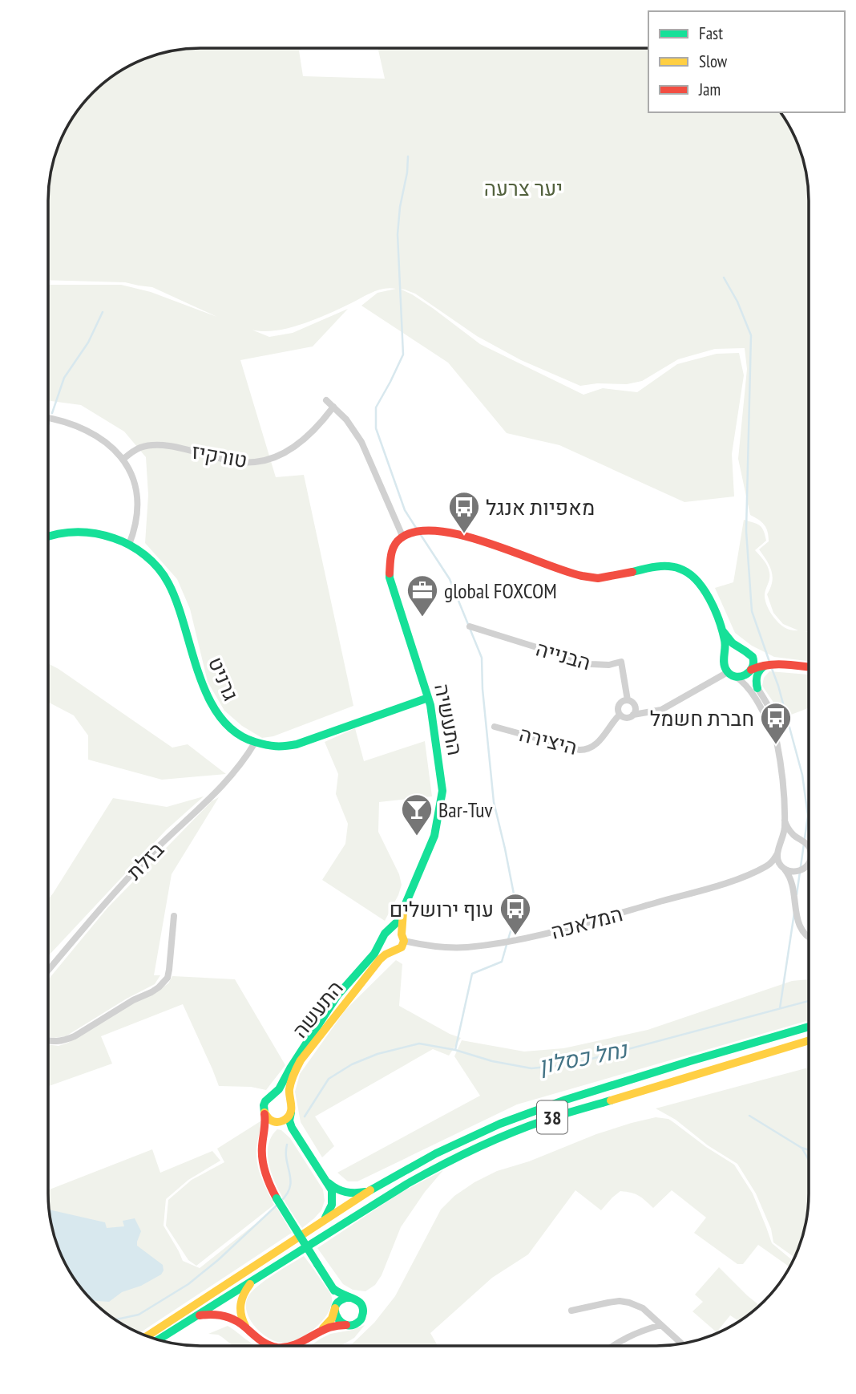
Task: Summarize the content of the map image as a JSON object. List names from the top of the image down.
{
  "streets": {
    "main road": [
      "גרניט",
      "התעשיה",
      "התעשה",
      "38"
    ],
    "street": [
      "טורקיז",
      "הבנייה",
      "היצירה",
      "בזלת",
      "המלאכה"
    ]
  },
  "crossings": [
    ["הבנייה", "היצירה"],
    ["גרניט", "התעשיה"],
    ["גרניט", "בזלת"],
    ["התעשיה", "המלאכה"],
    ["התעשיה", "התעשה"],
    ["המלאכה", "התעשה"]
  ],
  "water": ["נחל כסלון"],
  "parks": ["יער צרעה"],
  "places": {
    "bus stop": ["מאפיות אנגל", "חברת חשמל", "עוף ירושלים"],
    "office": ["global FOXCOM"],
    "bar": ["Bar-Tuv"]
  },
  "legend": ["Fast", "Slow", "Jam"]
}
